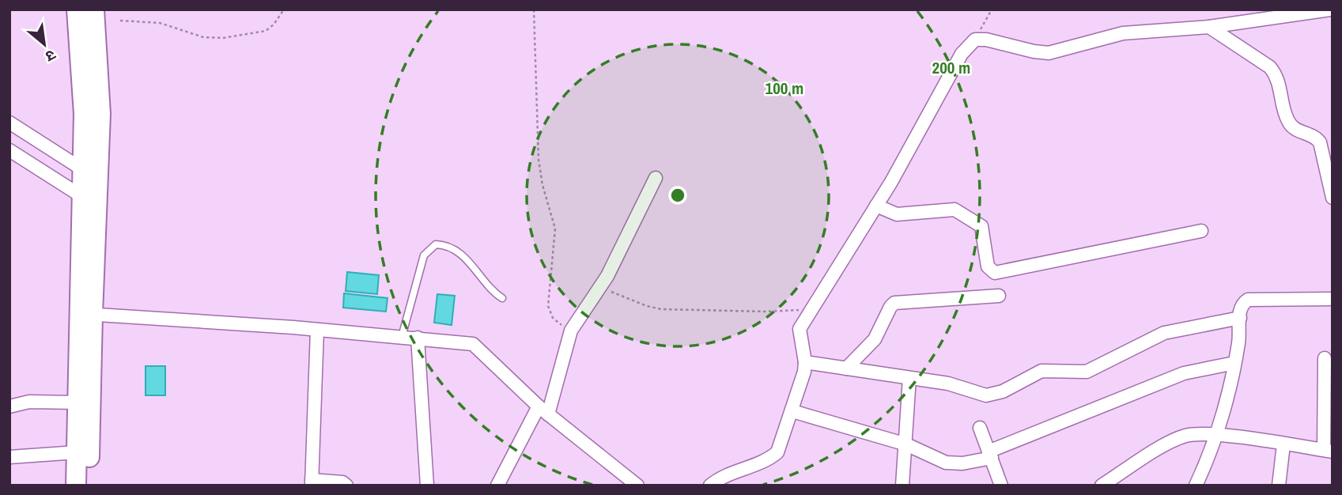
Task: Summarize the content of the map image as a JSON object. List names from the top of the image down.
{
  "north": "bottom right",
  "rings": ["200 m", "100 m"]
}
